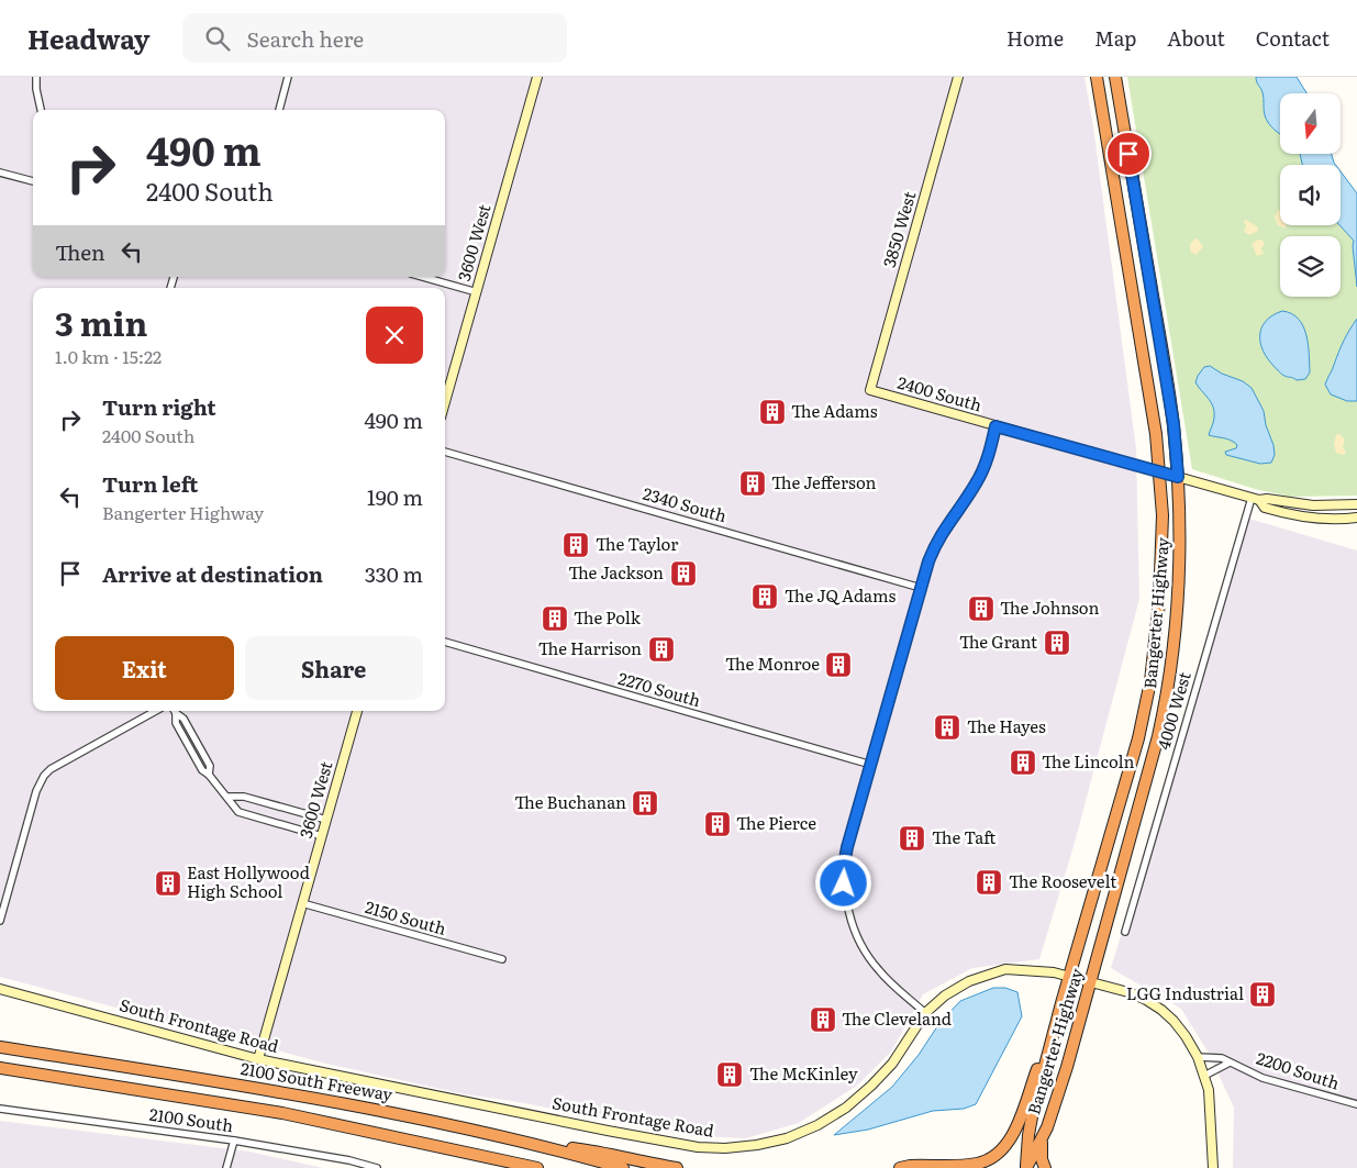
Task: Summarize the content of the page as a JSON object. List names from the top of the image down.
{
  "streets": {
    "highway": ["Bangerter Highway", "2100 South Freeway"],
    "street": [
      "3850 West",
      "3600 West",
      "2400 South",
      "2340 South",
      "2270 South",
      "4000 West",
      "2150 South",
      "South Frontage Road",
      "2200 South",
      "2100 South"
    ]
  },
  "crossings": [
    ["3850 West", "2400 South"],
    ["3600 West", "2150 South"],
    ["3600 West", "South Frontage Road"],
    ["2400 South", "Bangerter Highway"],
    ["2400 South", "4000 West"],
    ["Bangerter Highway", "South Frontage Road"],
    ["South Frontage Road", "2200 South"]
  ],
  "places": {
    "building": [
      "The Adams",
      "The Jefferson",
      "The Taylor",
      "The Jackson",
      "The JQ Adams",
      "The Johnson",
      "The Polk",
      "The Grant",
      "The Harrison",
      "The Monroe",
      "The Hayes",
      "The Lincoln",
      "The Buchanan",
      "The Pierce",
      "The Taft",
      "The Roosevelt",
      "East Hollywood High School",
      "LGG Industrial",
      "The Cleveland",
      "The McKinley"
    ]
  },
  "north": "bottom",
  "page": {
    "header": "Headway",
    "search": "Search here",
    "nav": [
      "Home",
      "Map",
      "About",
      "Contact"
    ],
    "turn": ["490 m", "2400 South"],
    "then": "Then",
    "heading": ["3 min", "1.0 km · 15:22"],
    "list": [
      {
        "name": "Turn right",
        "note": "2400 South",
        "value": "490 m"
      },
      {
        "name": "Turn left",
        "note": "Bangerter Highway",
        "value": "190 m"
      },
      {
        "name": "Arrive at destination",
        "value": "330 m"
      }
    ],
    "buttons": ["Exit", "Share"]
  }
}
